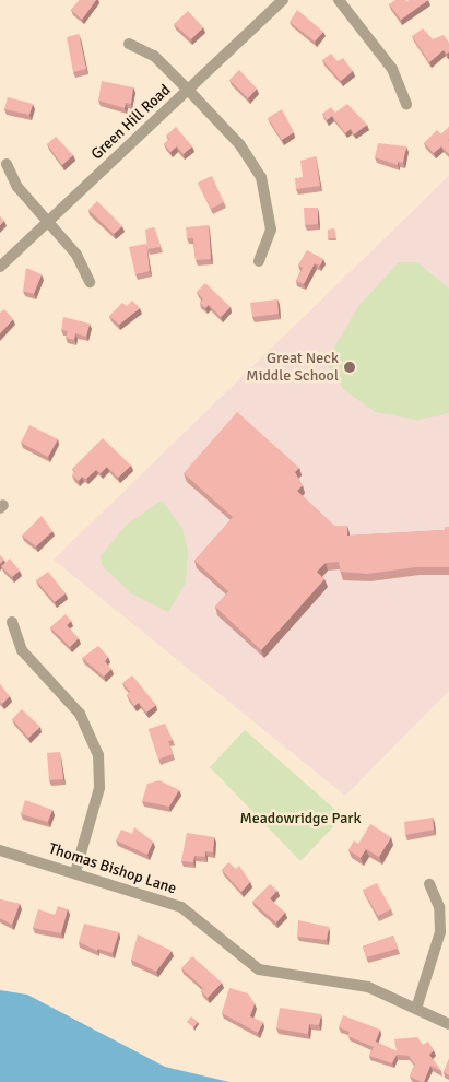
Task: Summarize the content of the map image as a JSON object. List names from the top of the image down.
{
  "streets": {
    "street": ["Green Hill Road", "Thomas Bishop Lane"]
  },
  "parks": ["Meadowridge Park"],
  "places": ["Great Neck Middle School"]
}
